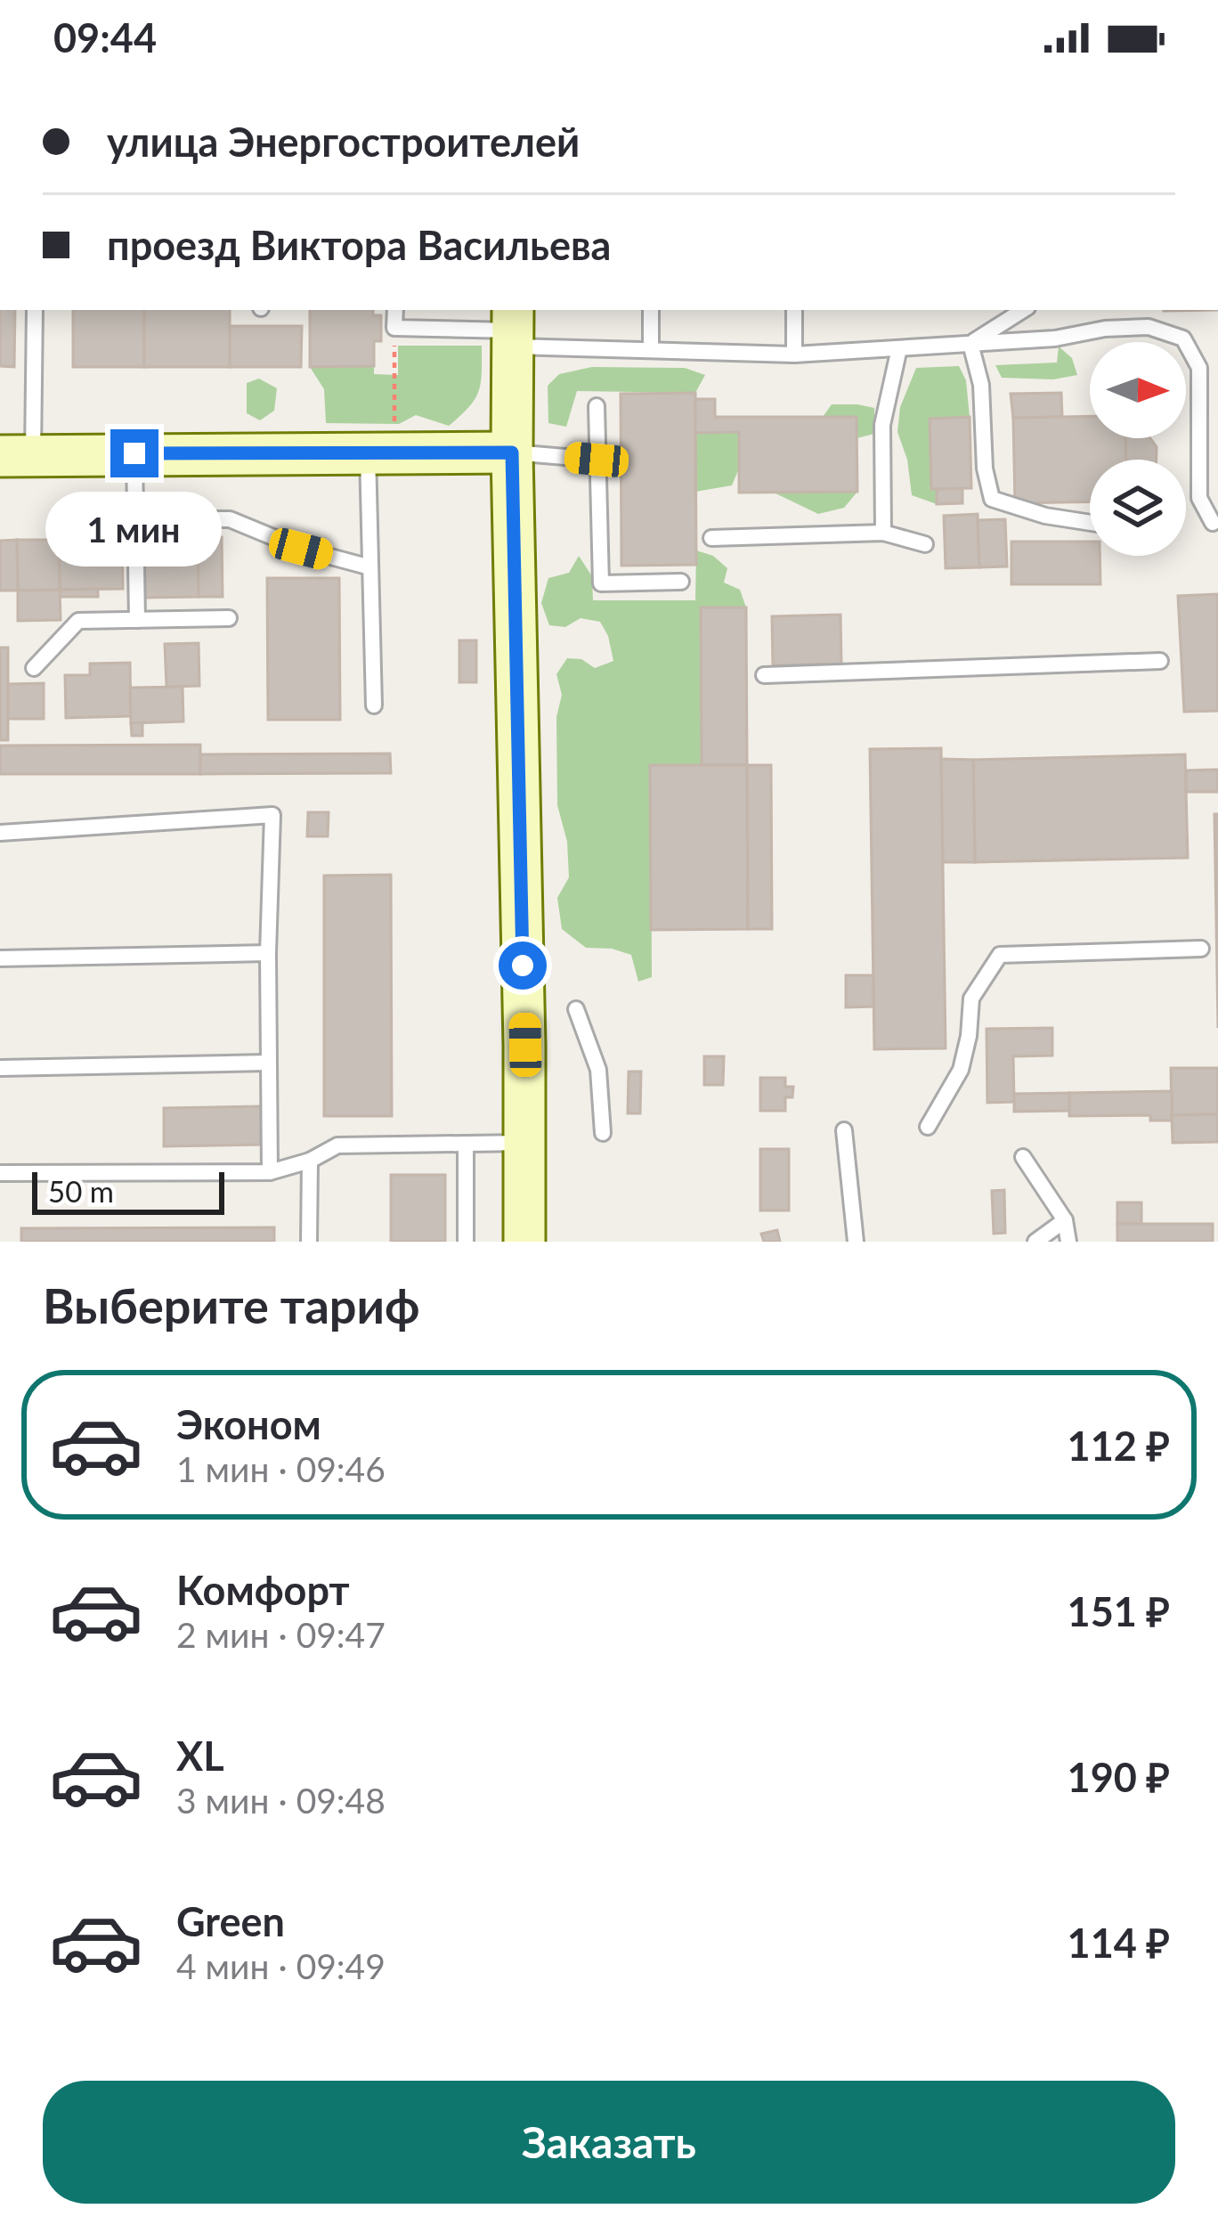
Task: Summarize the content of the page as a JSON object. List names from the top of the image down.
{
  "scale_bar": "50 m",
  "north": "right",
  "page": {
    "status": "09:44",
    "banner": ["улица Энергостроителей", "проезд Виктора Васильева"],
    "bubble": "1 мин",
    "scale": "50 m",
    "heading": "Выберите тариф",
    "list": [
      {
        "name": "Эконом",
        "note": "1 мин · 09:46",
        "value": "112 ₽"
      },
      {
        "name": "Комфорт",
        "note": "2 мин · 09:47",
        "value": "151 ₽"
      },
      {
        "name": "XL",
        "note": "3 мин · 09:48",
        "value": "190 ₽"
      },
      {
        "name": "Green",
        "note": "4 мин · 09:49",
        "value": "114 ₽"
      }
    ],
    "buttons": "Заказать"
  }
}
